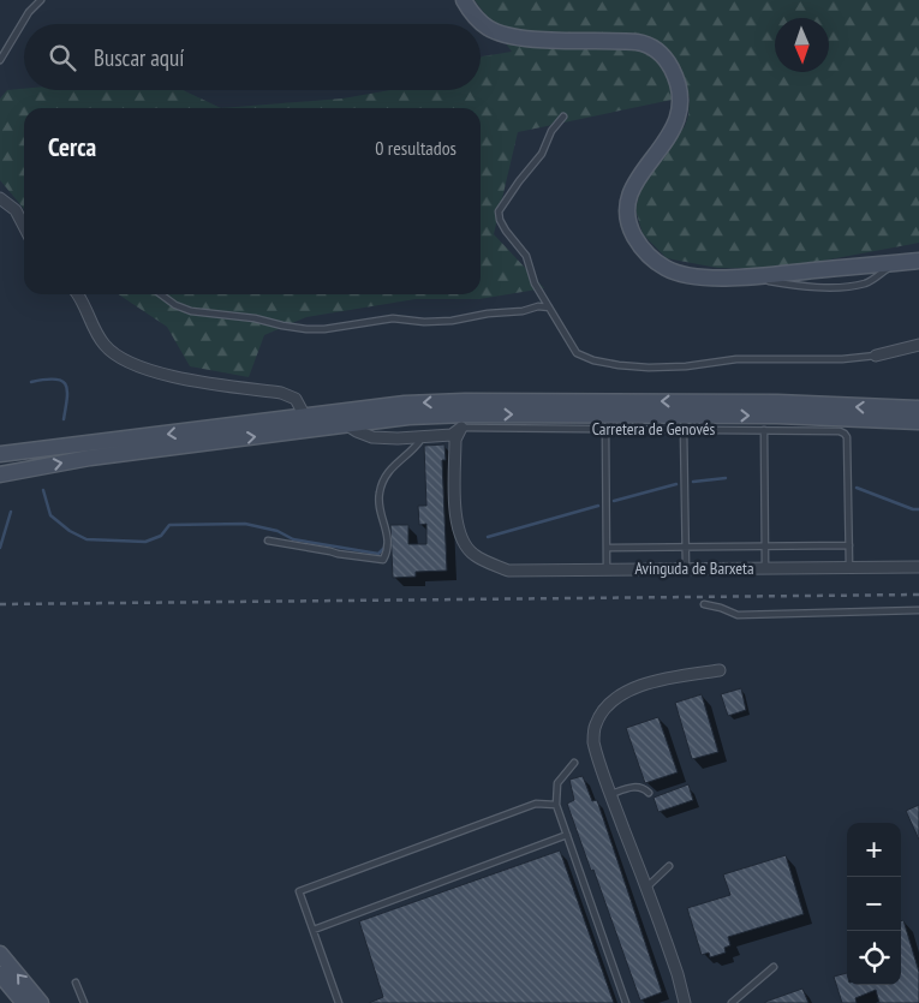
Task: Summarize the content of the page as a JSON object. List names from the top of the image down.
{
  "streets": {
    "street": ["Carretera de Genovés", "Avinguda de Barxeta"]
  },
  "crossings": [
    ["Carretera de Genovés", "Avinguda de Barxeta"]
  ],
  "north": "bottom",
  "page": {
    "search": "Buscar aquí",
    "heading": ["Cerca", "0 resultados"],
    "map_buttons": ["+", "−"]
  }
}
